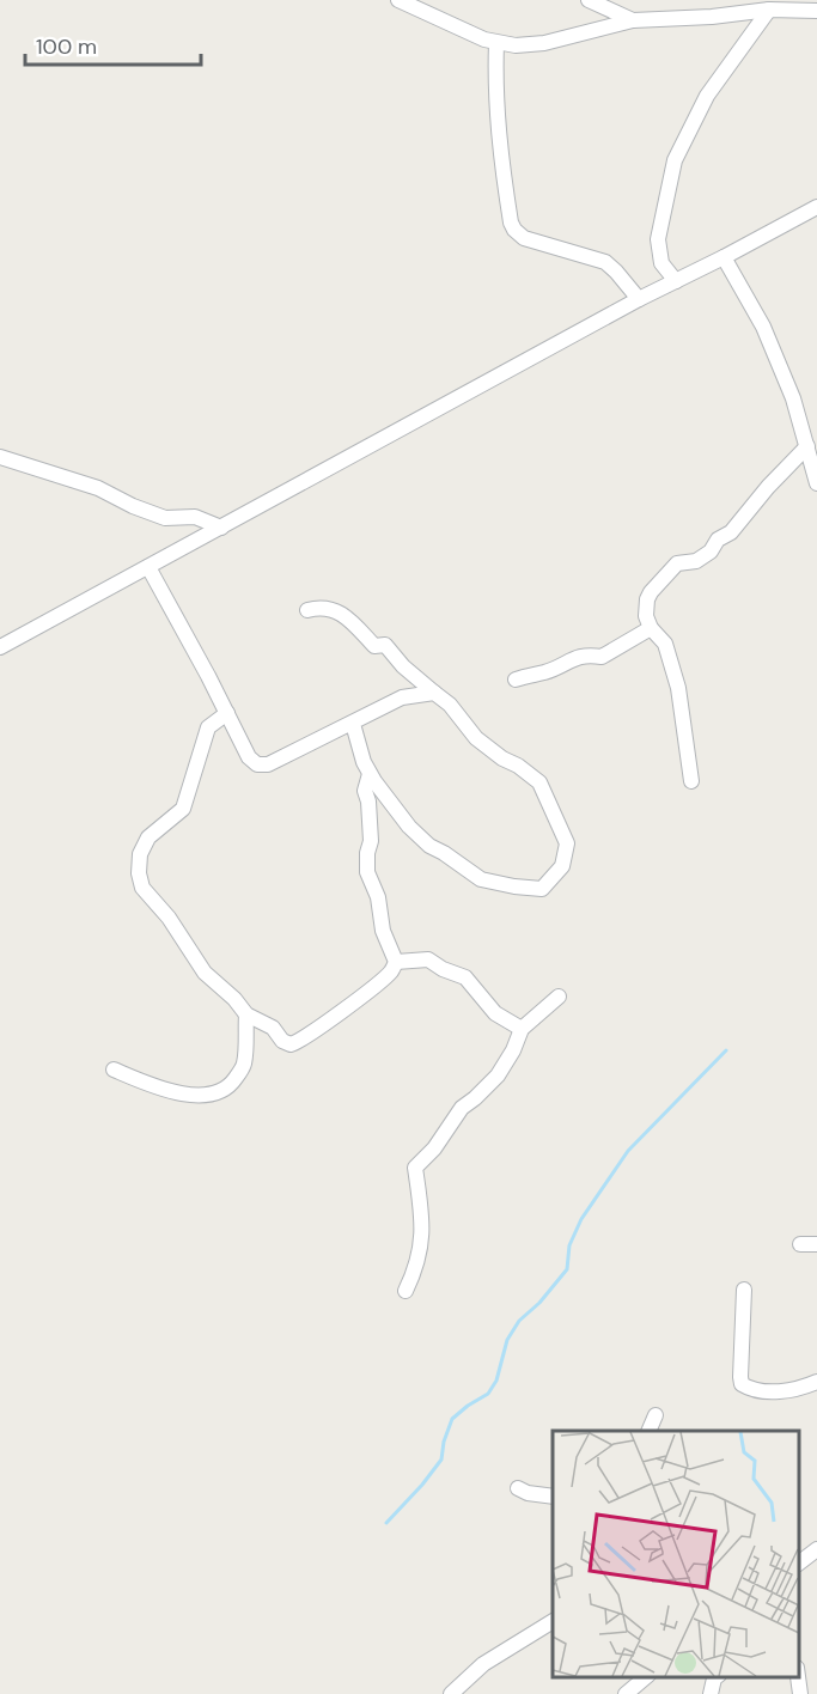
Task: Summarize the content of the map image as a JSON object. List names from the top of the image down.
{
  "scale_bar": "100 m"
}
